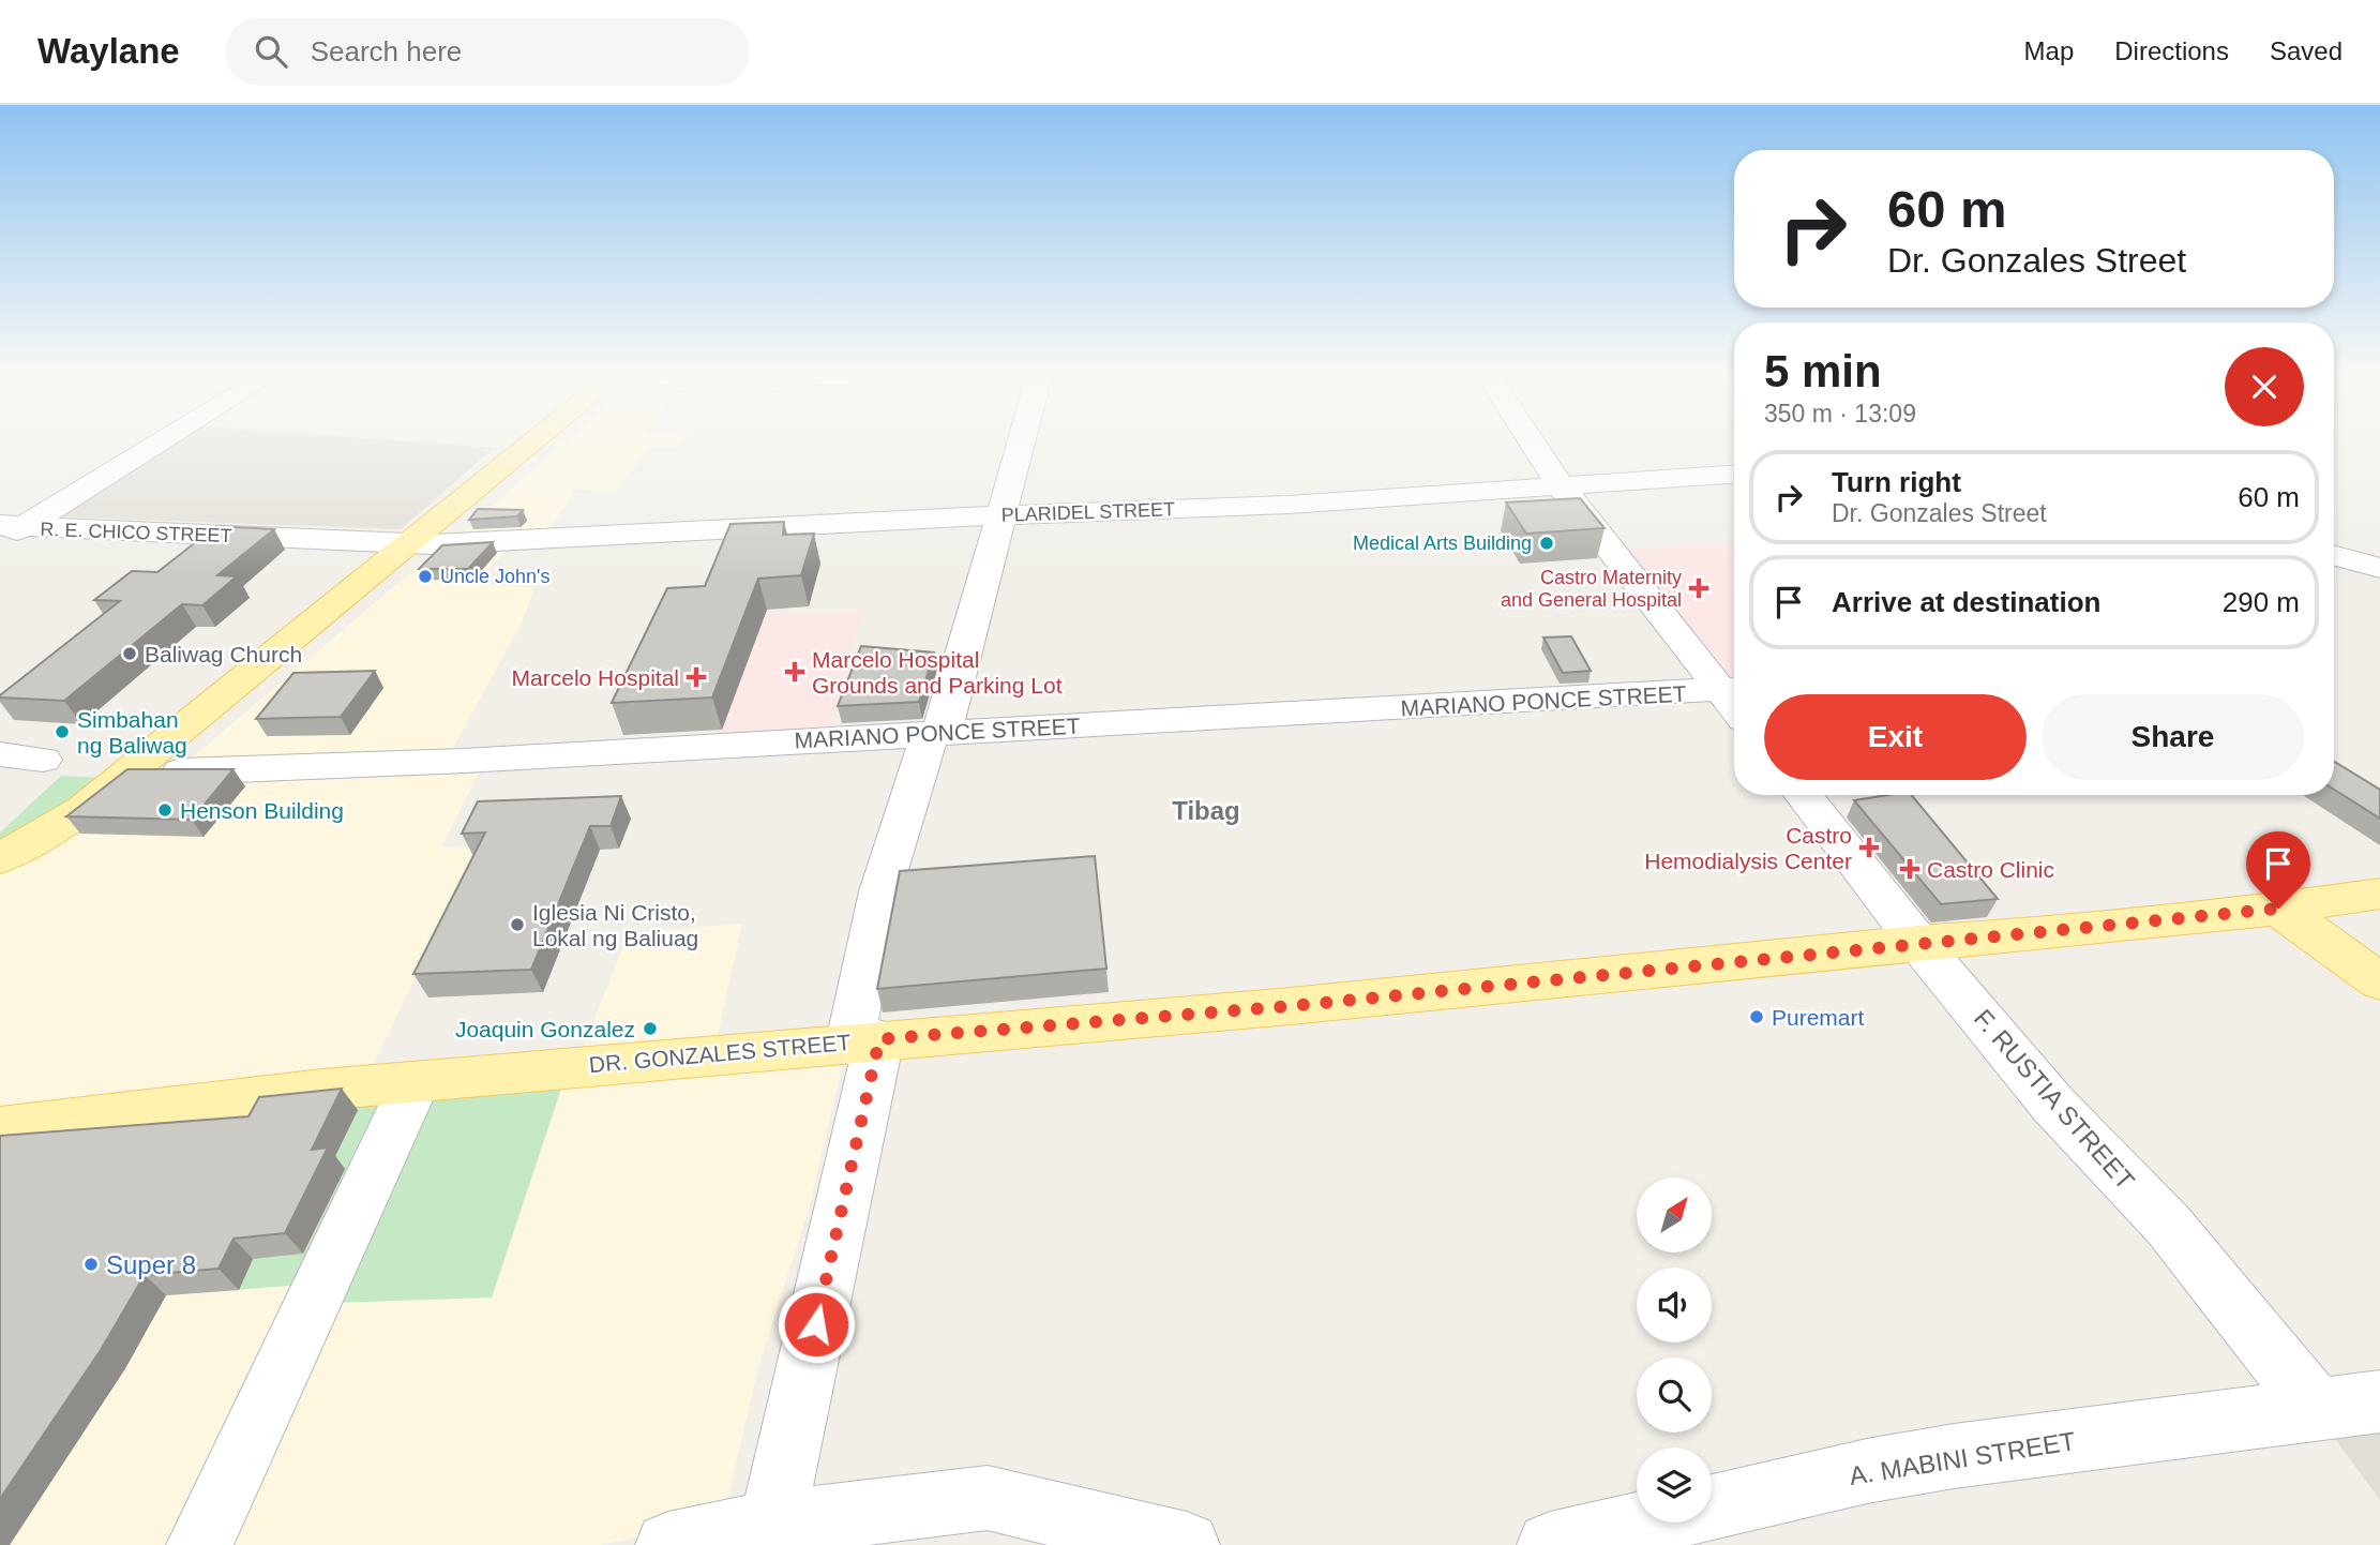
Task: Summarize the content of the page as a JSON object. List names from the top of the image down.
{
  "streets": {
    "main road": ["DR. GONZALES STREET"],
    "street": [
      "PLARIDEL STREET",
      "R. E. CHICO STREET",
      "MARIANO PONCE STREET",
      "F. RUSTIA STREET",
      "A. MABINI STREET"
    ]
  },
  "crossings": [
    ["PLARIDEL STREET", "R. E. CHICO STREET"],
    ["DR. GONZALES STREET", "F. RUSTIA STREET"],
    ["F. RUSTIA STREET", "A. MABINI STREET"]
  ],
  "districts": ["Tibag"],
  "places": {
    "other": [
      "Medical Arts Building",
      "Uncle John's",
      "Baliwag Church",
      "Simbahan ng Baliwag",
      "Henson Building",
      "Iglesia Ni Cristo, Lokal ng Baliuag",
      "Puremart",
      "Joaquin Gonzalez",
      "Super 8"
    ],
    "health": [
      "Castro Maternity and General Hospital",
      "Marcelo Hospital Grounds and Parking Lot",
      "Marcelo Hospital",
      "Castro Hemodialysis Center",
      "Castro Clinic"
    ]
  },
  "north": "top right",
  "page": {
    "header": "Waylane",
    "search": "Search here",
    "nav": ["Map", "Directions", "Saved"],
    "turn": ["60 m", "Dr. Gonzales Street"],
    "heading": ["5 min", "350 m · 13:09"],
    "list": [
      {
        "name": "Turn right",
        "note": "Dr. Gonzales Street",
        "value": "60 m"
      },
      {
        "name": "Arrive at destination",
        "value": "290 m"
      }
    ],
    "buttons": ["Exit", "Share"]
  }
}
